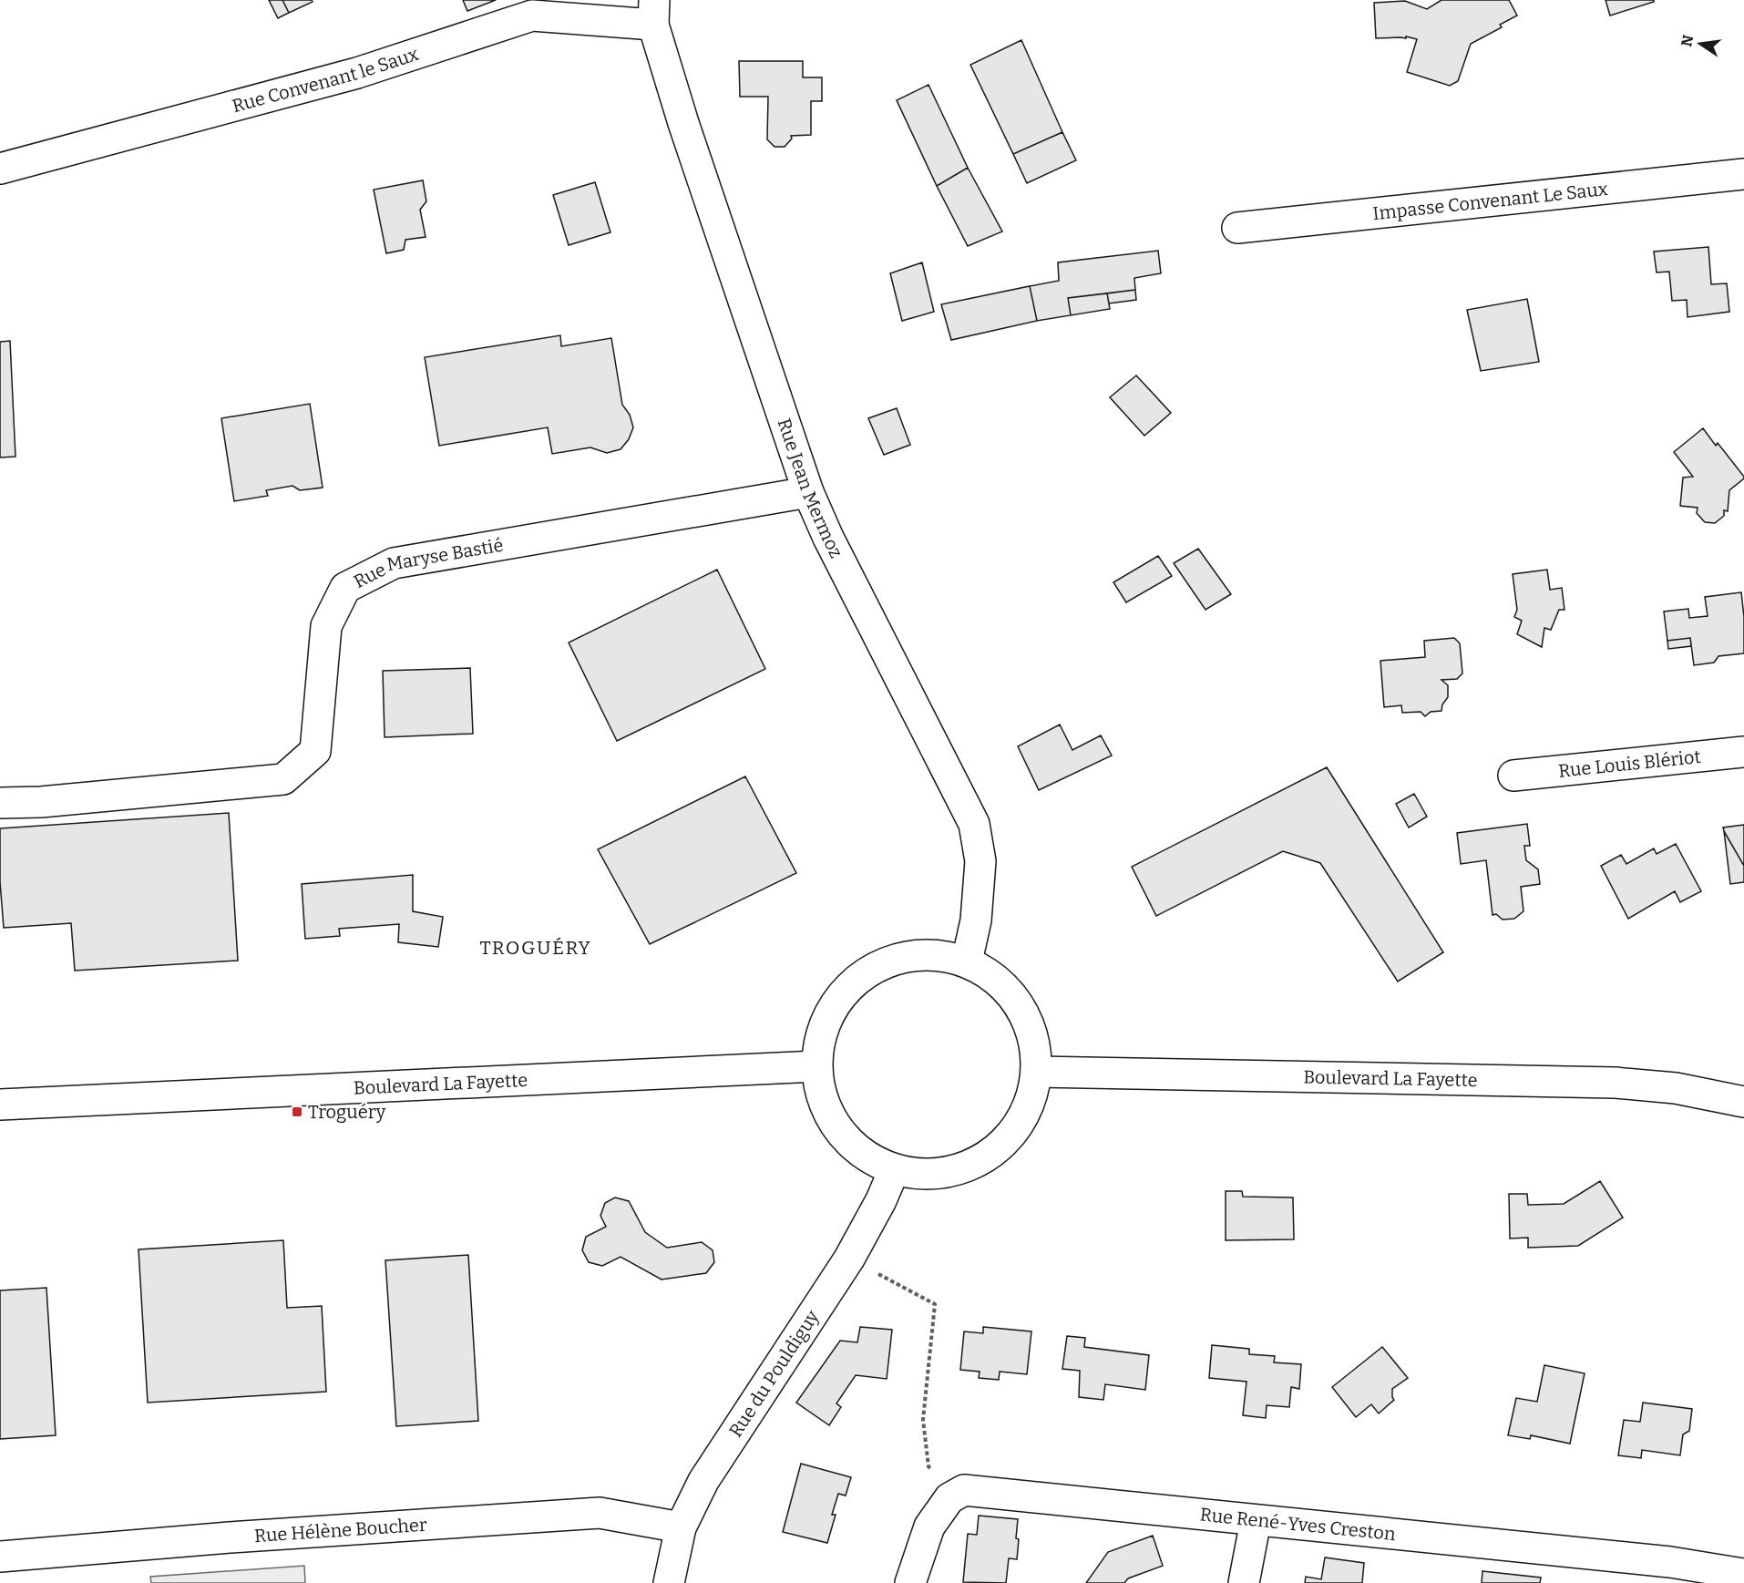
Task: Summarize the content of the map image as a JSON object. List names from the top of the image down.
{
  "streets": {
    "street": [
      "Rue Convenant le Saux",
      "Impasse Convenant Le Saux",
      "Rue Jean Mermoz",
      "Rue Maryse Bastié",
      "Rue Louis Blériot",
      "Boulevard La Fayette",
      "Rue du Pouldiguy",
      "Rue René-Yves Creston",
      "Rue Hélène Boucher"
    ]
  },
  "crossings": [
    ["Rue Convenant le Saux", "Rue Jean Mermoz"],
    ["Rue Jean Mermoz", "Rue Maryse Bastié"],
    ["Rue du Pouldiguy", "Rue Hélène Boucher"]
  ],
  "districts": ["TROGUÉRY"],
  "places": {
    "transit": ["Troguéry"]
  },
  "north": "left"
}
